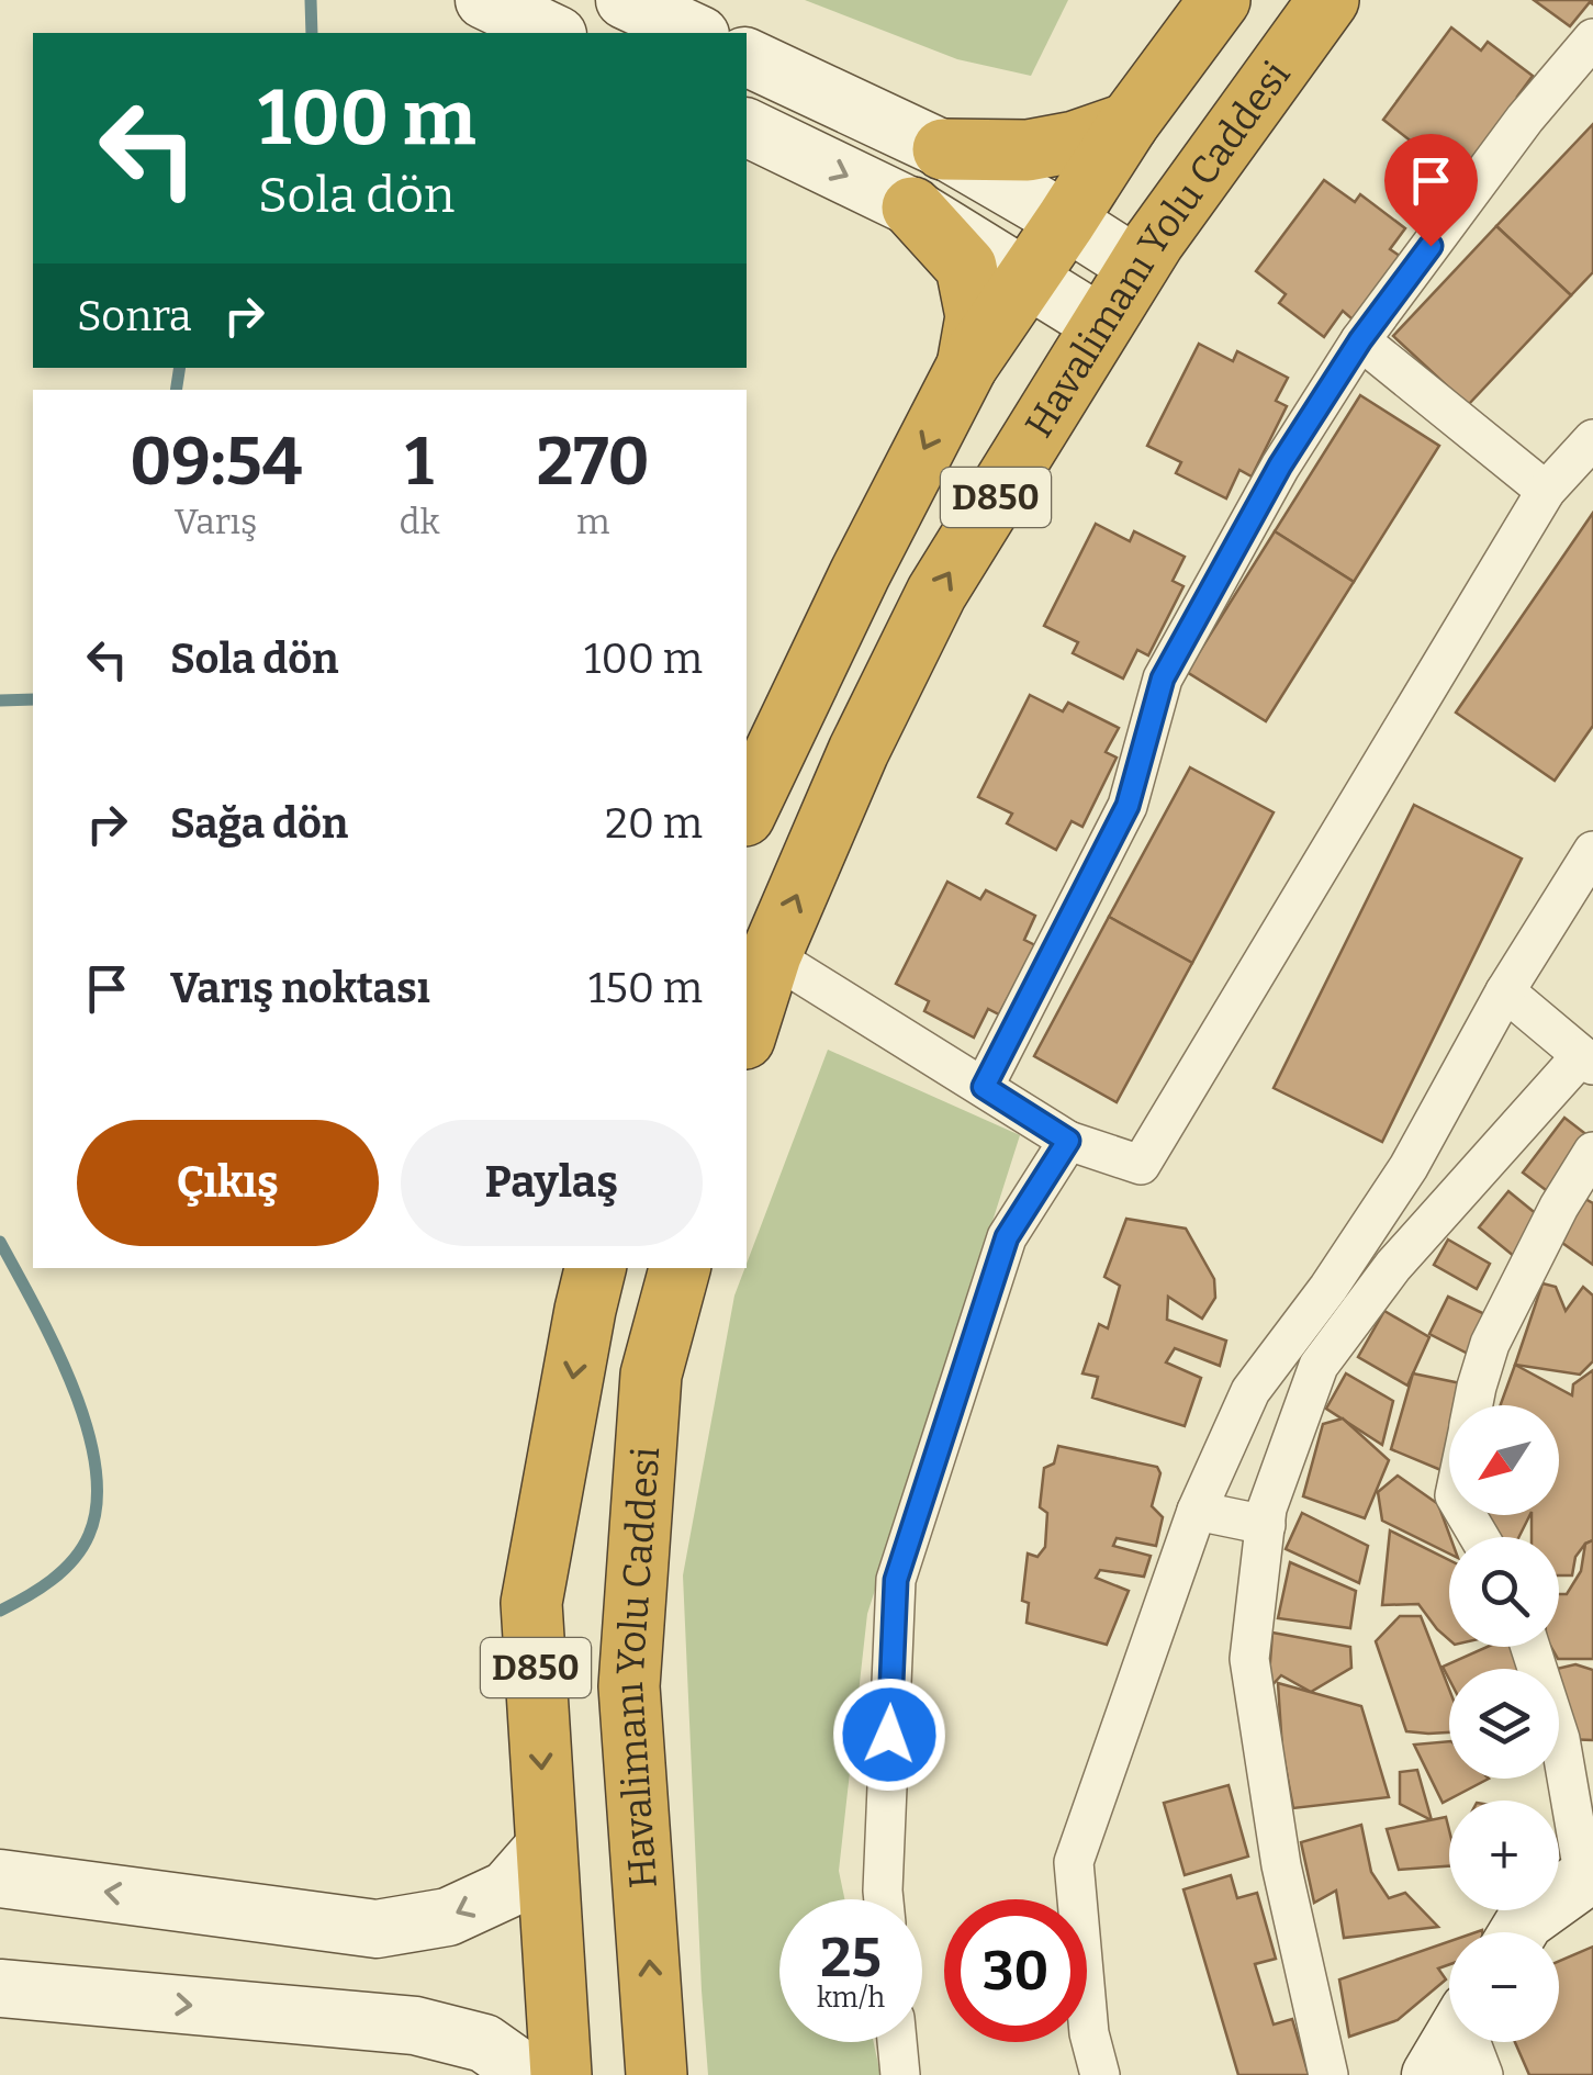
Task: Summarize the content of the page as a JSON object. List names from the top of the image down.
{
  "streets": {
    "highway": ["Havalimanı Yolu Caddesi", "D850"]
  },
  "north": "bottom left",
  "page": {
    "turn": ["100 m", "Sola dön"],
    "then": "Sonra",
    "eta": [
      "09:54",
      "Varış",
      "1",
      "dk",
      "270",
      "m"
    ],
    "list": [
      {
        "name": "Sola dön",
        "value": "100 m"
      },
      {
        "name": "Sağa dön",
        "value": "20 m"
      },
      {
        "name": "Varış noktası",
        "value": "150 m"
      }
    ],
    "buttons": ["Çıkış", "Paylaş"],
    "map_buttons": ["+", "−"],
    "speed": "25 km/h",
    "limit": "30"
  }
}
